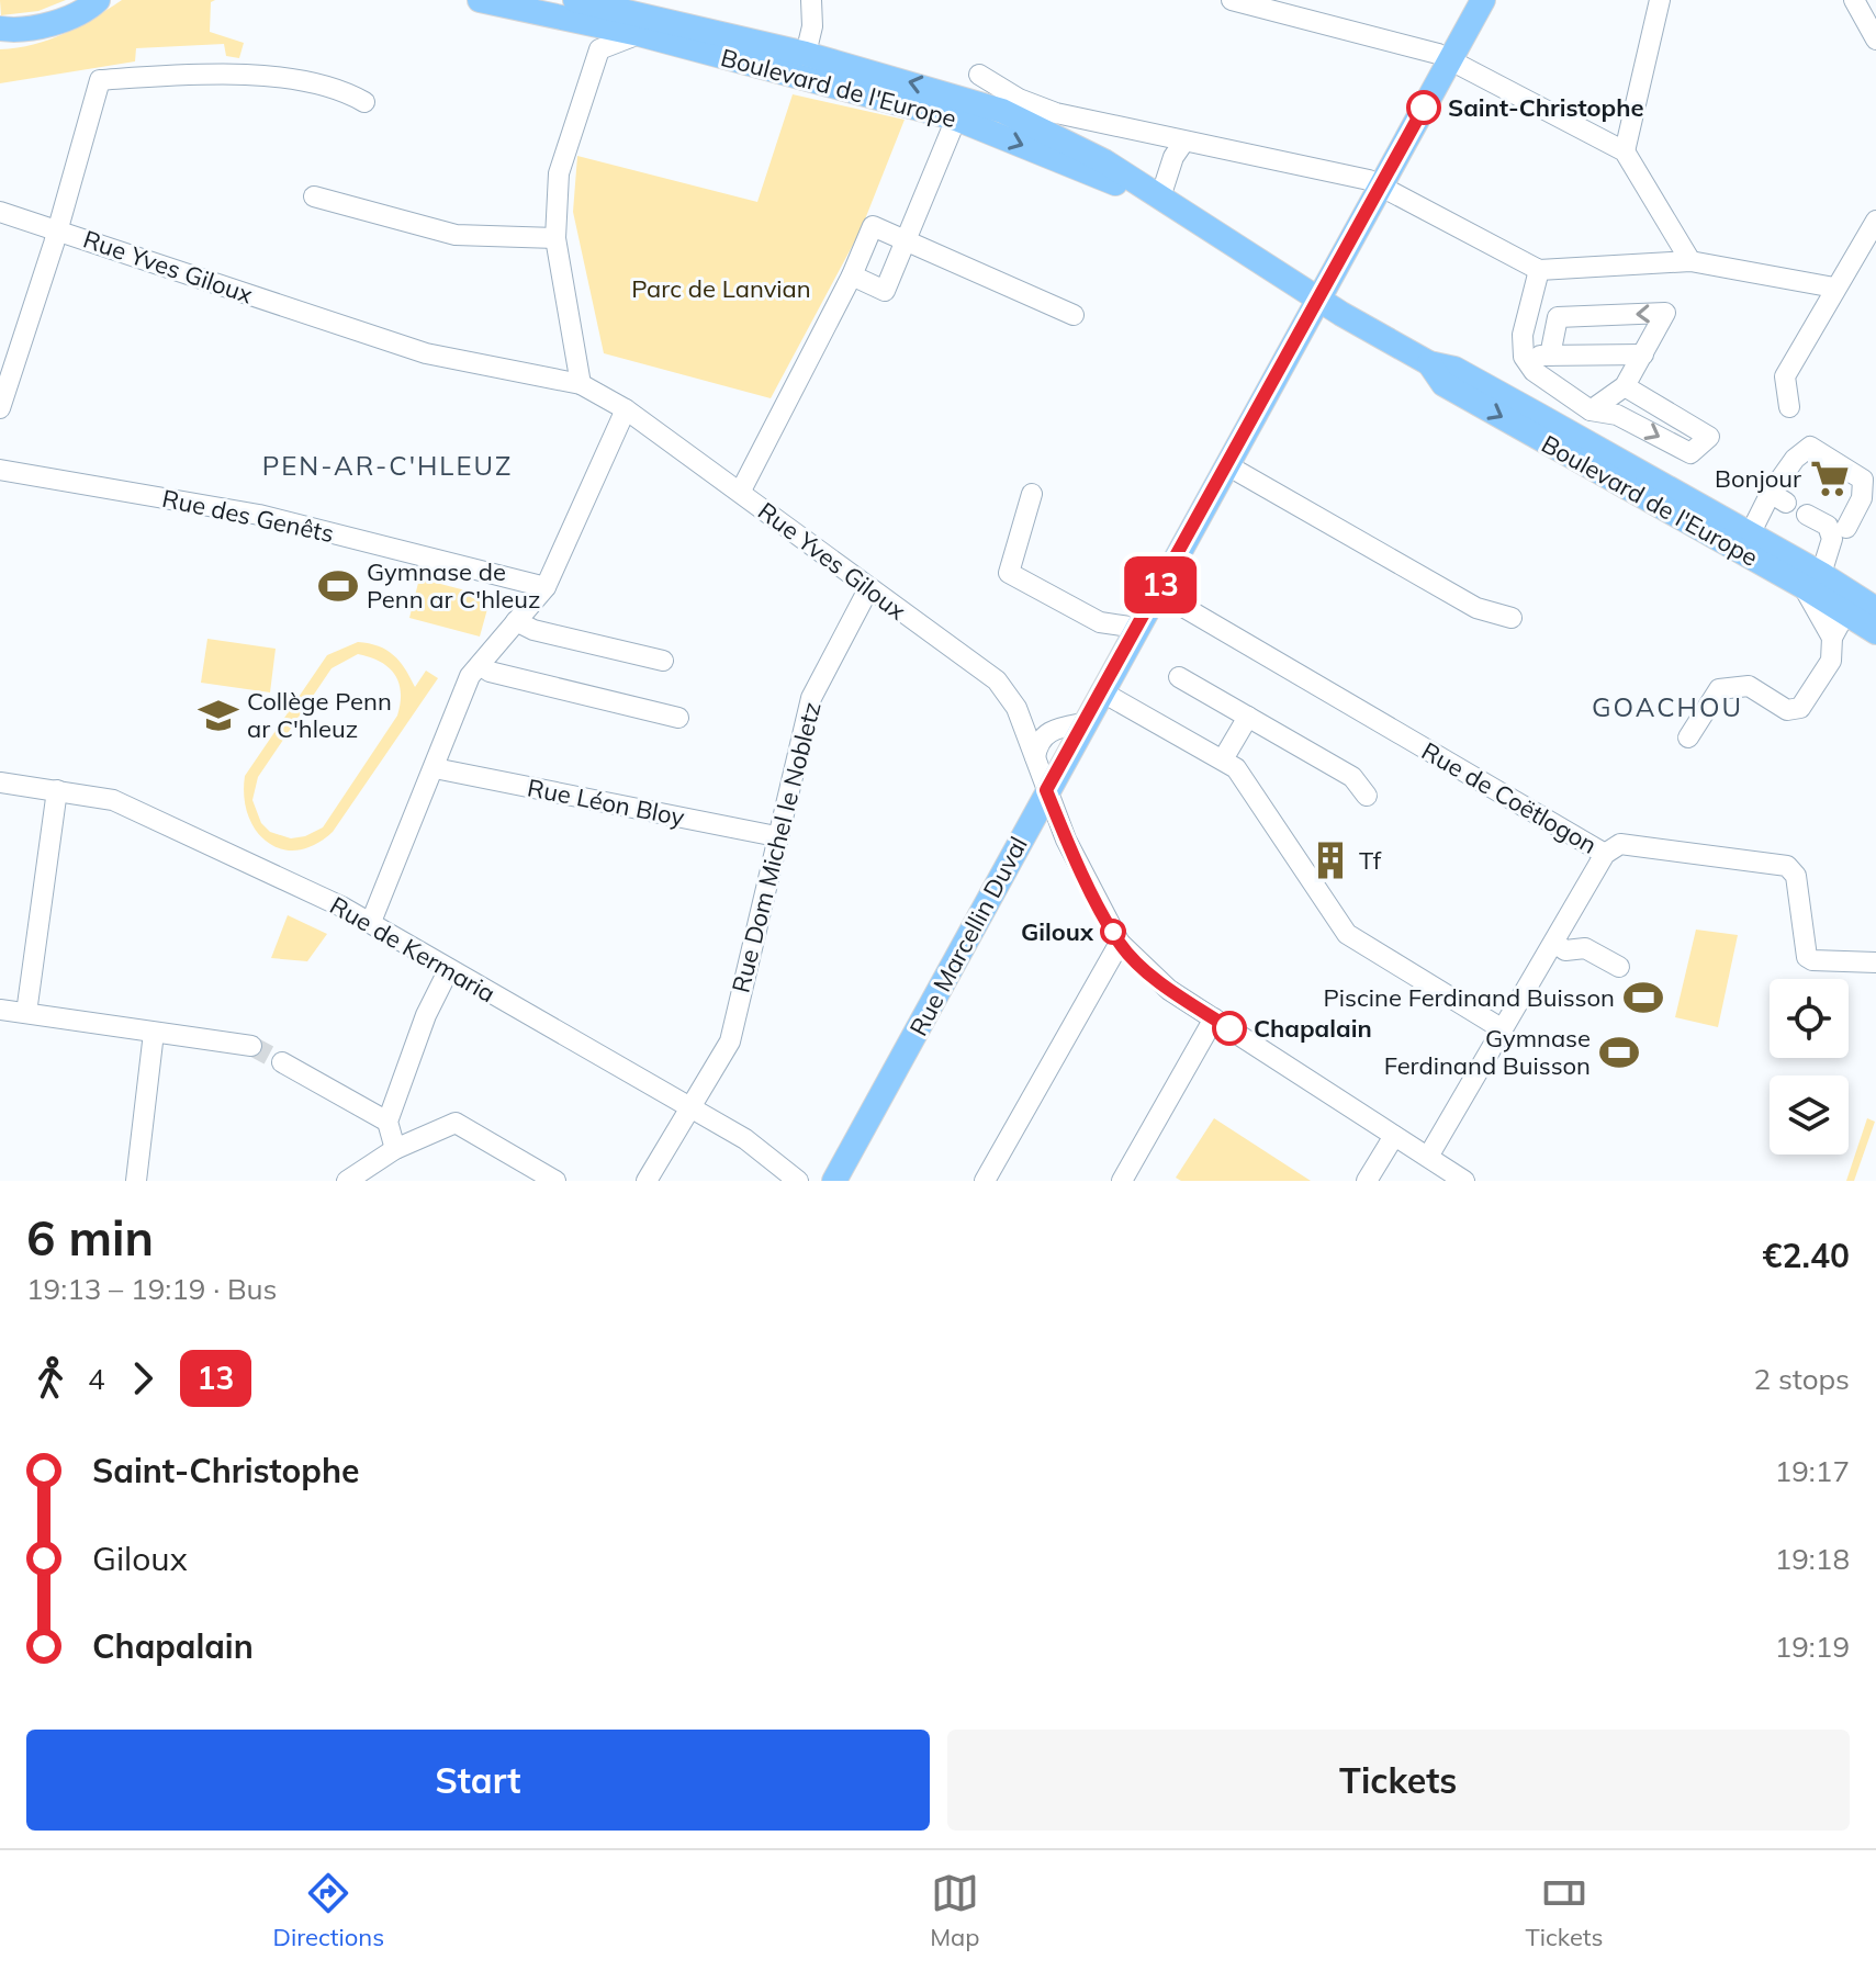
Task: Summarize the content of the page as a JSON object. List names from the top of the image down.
{
  "streets": {
    "main road": ["Boulevard de l'Europe", "Rue Marcellin Duval"],
    "street": [
      "Rue Yves Giloux",
      "Rue des Genêts",
      "Rue de Coëtlogon",
      "Rue Léon Bloy",
      "Rue Dom Michel le Nobletz",
      "Rue de Kermaria"
    ]
  },
  "crossings": [
    ["Boulevard de l'Europe", "Rue Marcellin Duval"],
    ["Rue Yves Giloux", "Rue de Coëtlogon"],
    ["Rue Yves Giloux", "Rue Dom Michel le Nobletz"],
    ["Rue Yves Giloux", "Rue Marcellin Duval"],
    ["Rue de Coëtlogon", "Rue Marcellin Duval"],
    ["Rue Léon Bloy", "Rue Dom Michel le Nobletz"],
    ["Rue Dom Michel le Nobletz", "Rue de Kermaria"]
  ],
  "districts": ["PEN-AR-C'HLEUZ", "GOACHOU"],
  "parks": ["Parc de Lanvian"],
  "places": {
    "other": ["Saint-Christophe", "Giloux", "Chapalain"],
    "supermarket": ["Bonjour"],
    "sports": ["Gymnase de Penn ar C'hleuz", "Piscine Ferdinand Buisson", "Gymnase Ferdinand Buisson"],
    "school or university": ["Collège Penn ar C'hleuz"],
    "building": ["Tf"]
  },
  "lines": ["bus line 13"],
  "page": {
    "on_map": "13",
    "heading": ["6 min", "19:13 – 19:19 · Bus", "€2.40"],
    "legs": ["4", "13", "2 stops"],
    "list": [
      {
        "name": "Saint-Christophe",
        "value": "19:17"
      },
      {
        "name": "Giloux",
        "value": "19:18"
      },
      {
        "name": "Chapalain",
        "value": "19:19"
      }
    ],
    "buttons": ["Start", "Tickets"],
    "tabs": ["Directions", "Map", "Tickets"]
  }
}
